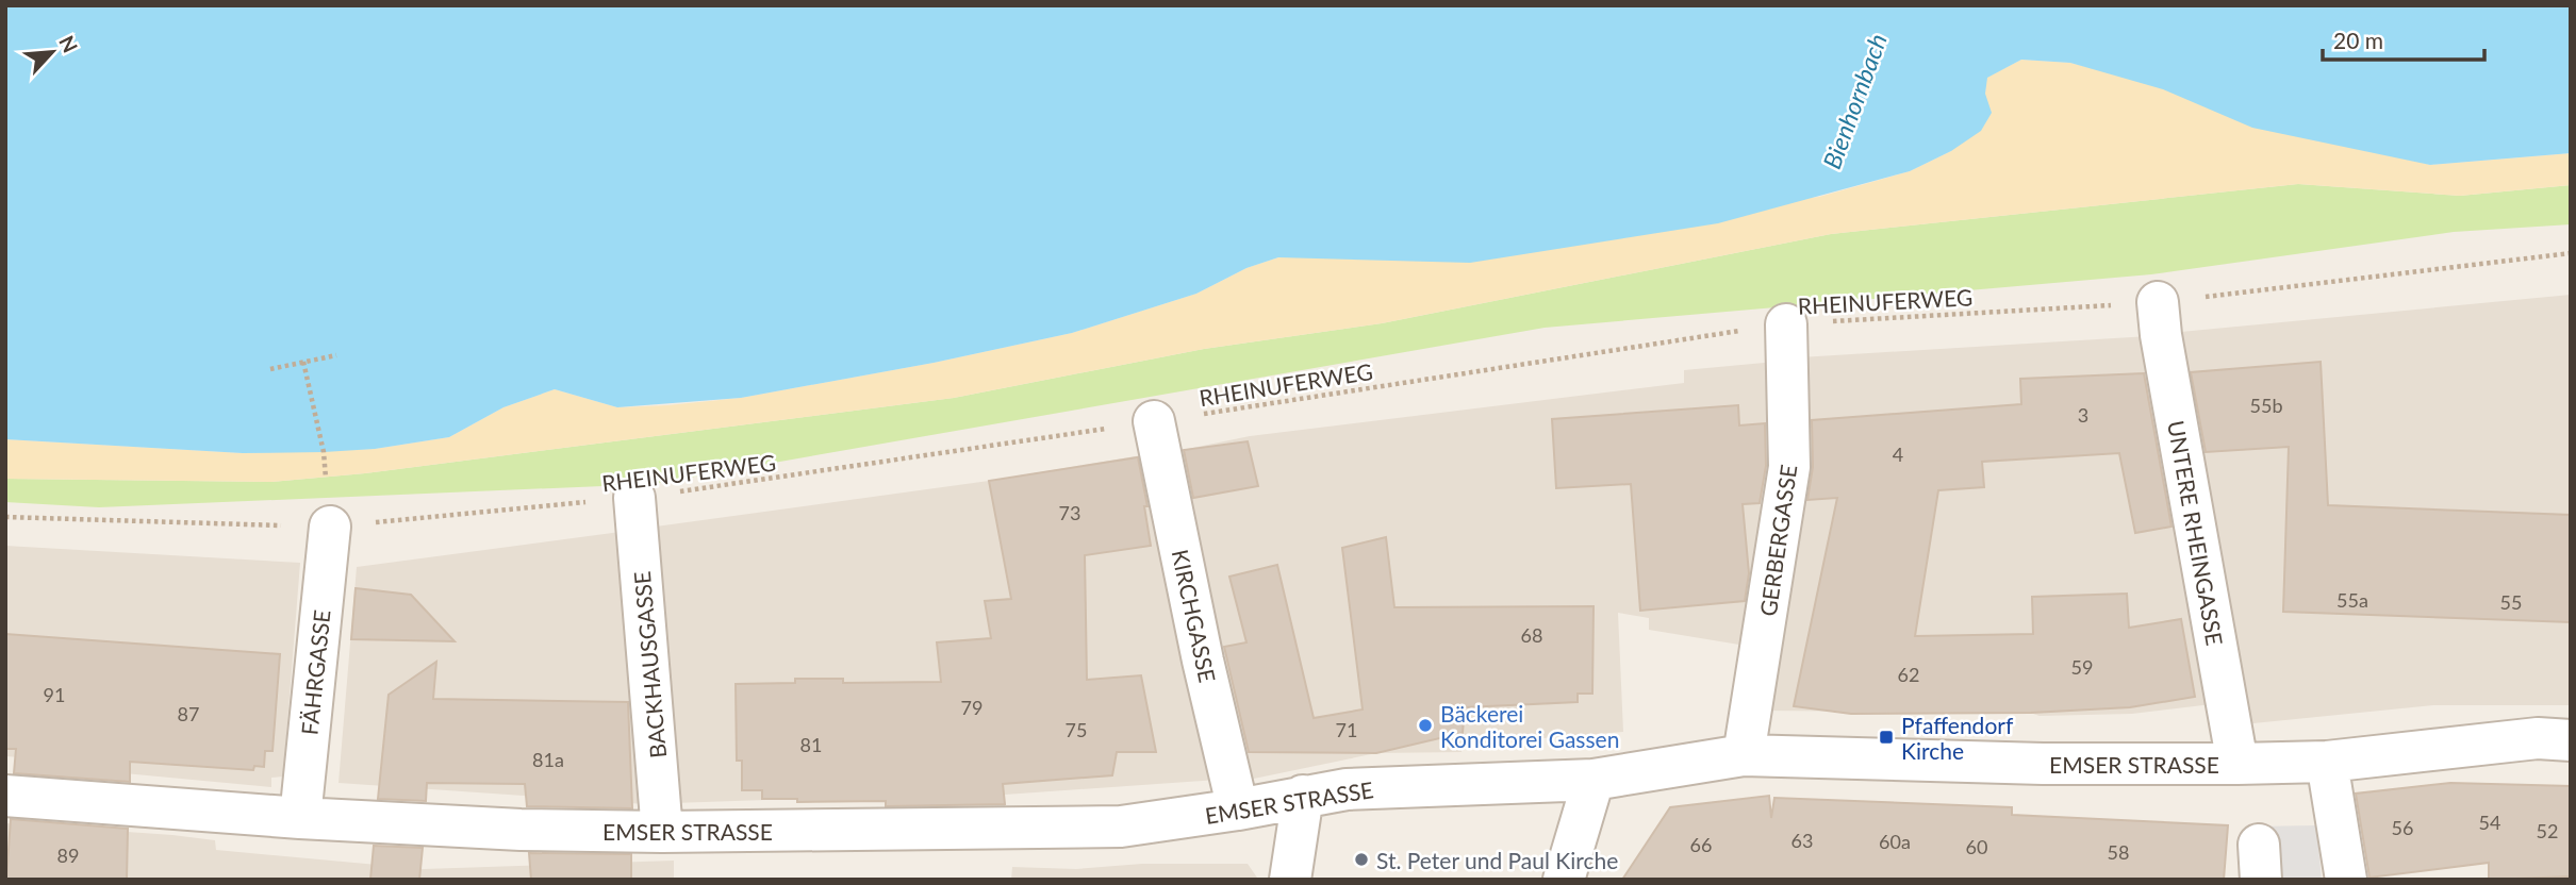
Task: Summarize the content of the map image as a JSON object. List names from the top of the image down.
{
  "streets": {
    "street": [
      "UNTERE RHEINGASSE",
      "GERBERGASSE",
      "KIRCHGASSE",
      "BACKHAUSGASSE",
      "FÄHRGASSE",
      "EMSER STRASSE"
    ],
    "path": ["RHEINUFERWEG"]
  },
  "crossings": [
    ["RHEINUFERWEG", "UNTERE RHEINGASSE"],
    ["RHEINUFERWEG", "GERBERGASSE"],
    ["RHEINUFERWEG", "KIRCHGASSE"],
    ["RHEINUFERWEG", "BACKHAUSGASSE"],
    ["RHEINUFERWEG", "FÄHRGASSE"],
    ["UNTERE RHEINGASSE", "EMSER STRASSE"],
    ["GERBERGASSE", "EMSER STRASSE"],
    ["KIRCHGASSE", "EMSER STRASSE"],
    ["BACKHAUSGASSE", "EMSER STRASSE"],
    ["FÄHRGASSE", "EMSER STRASSE"]
  ],
  "water": ["Bienhornbach"],
  "places": {
    "other": ["Bäckerei Konditorei Gassen", "St. Peter und Paul Kirche"],
    "transit": ["Pfaffendorf Kirche"]
  },
  "house_numbers": [
    "55b",
    "3",
    "4",
    "73",
    "55a",
    "55",
    "68",
    "59",
    "62",
    "91",
    "79",
    "87",
    "75",
    "71",
    "81",
    "81a",
    "54",
    "56",
    "52",
    "63",
    "60a",
    "66",
    "60",
    "58",
    "89"
  ],
  "scale_bar": "20 m",
  "north": "top right"
}
